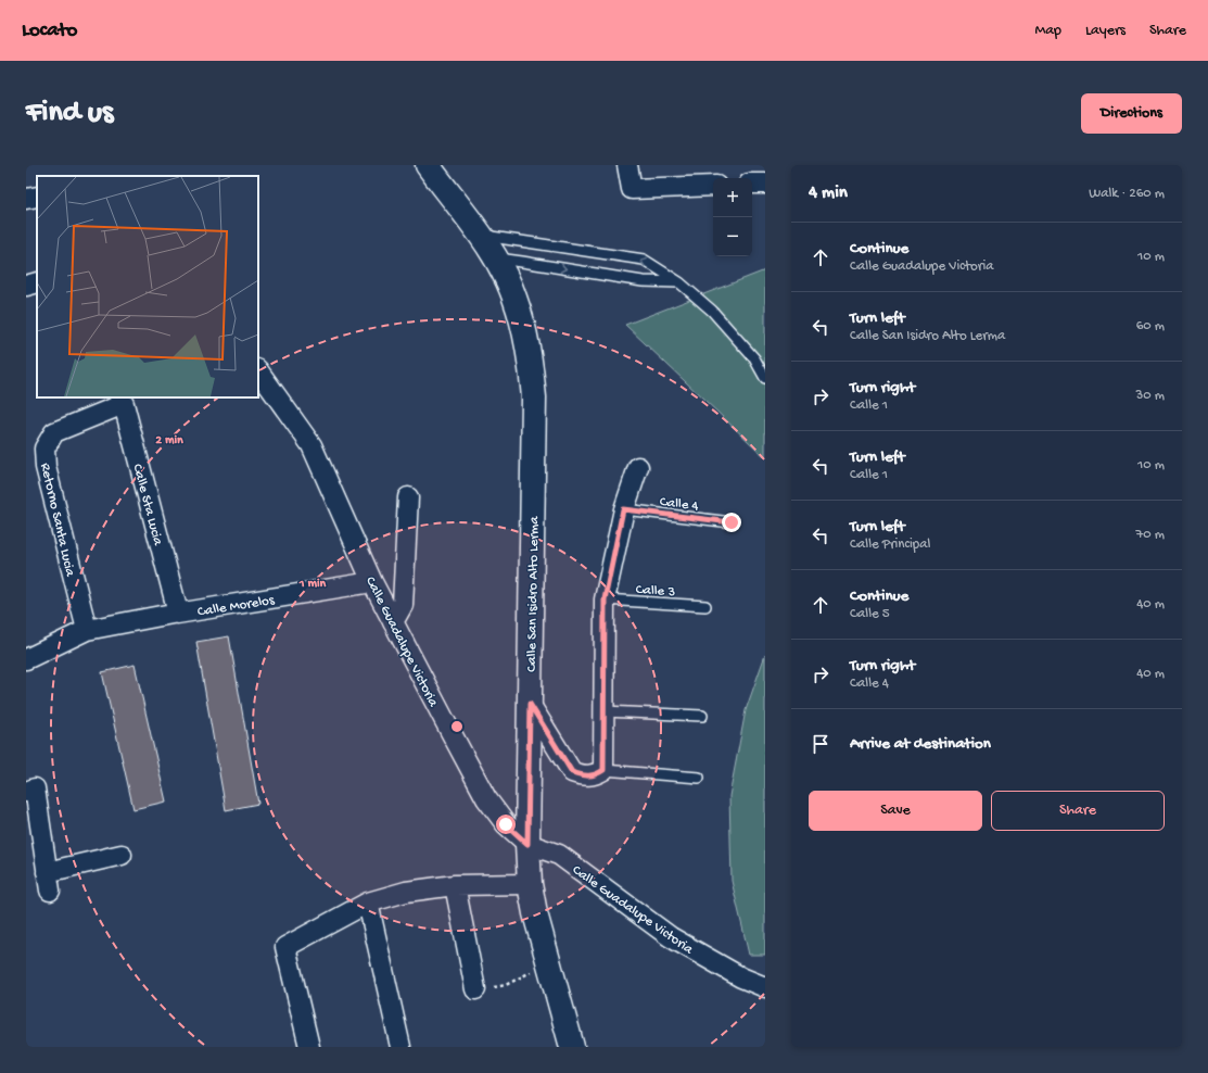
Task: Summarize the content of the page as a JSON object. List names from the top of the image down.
{
  "streets": {
    "street": [
      "Calle Sta Lucia",
      "Retorno Santa Lucia",
      "Calle San Isidro Alto Lerma",
      "Calle Morelos",
      "Calle Guadalupe Victoria"
    ],
    "lane": ["Calle 4", "Calle 3"]
  },
  "crossings": [
    ["Calle Sta Lucia", "Retorno Santa Lucia"],
    ["Calle Sta Lucia", "Calle Morelos"],
    ["Retorno Santa Lucia", "Calle Morelos"],
    ["Calle San Isidro Alto Lerma", "Calle Guadalupe Victoria"],
    ["Calle Morelos", "Calle Guadalupe Victoria"]
  ],
  "page": {
    "header": "Locato",
    "nav": ["Map", "Layers", "Share"],
    "buttons": [
      "Directions",
      ["Save", "Share"]
    ],
    "title": "Find us",
    "heading": ["4 min", "Walk · 260 m"],
    "map_buttons": ["+", "−"],
    "list": [
      ["Continue", "Calle Guadalupe Victoria", "10 m"],
      ["Turn left", "Calle San Isidro Alto Lerma", "60 m"],
      ["Turn right", "Calle 1", "30 m"],
      ["Turn left", "Calle 1", "10 m"],
      ["Turn left", "Calle Principal", "70 m"],
      ["Continue", "Calle 5", "40 m"],
      ["Turn right", "Calle 4", "40 m"],
      "Arrive at destination"
    ]
  },
  "rings": ["2 min", "1 min"]
}
